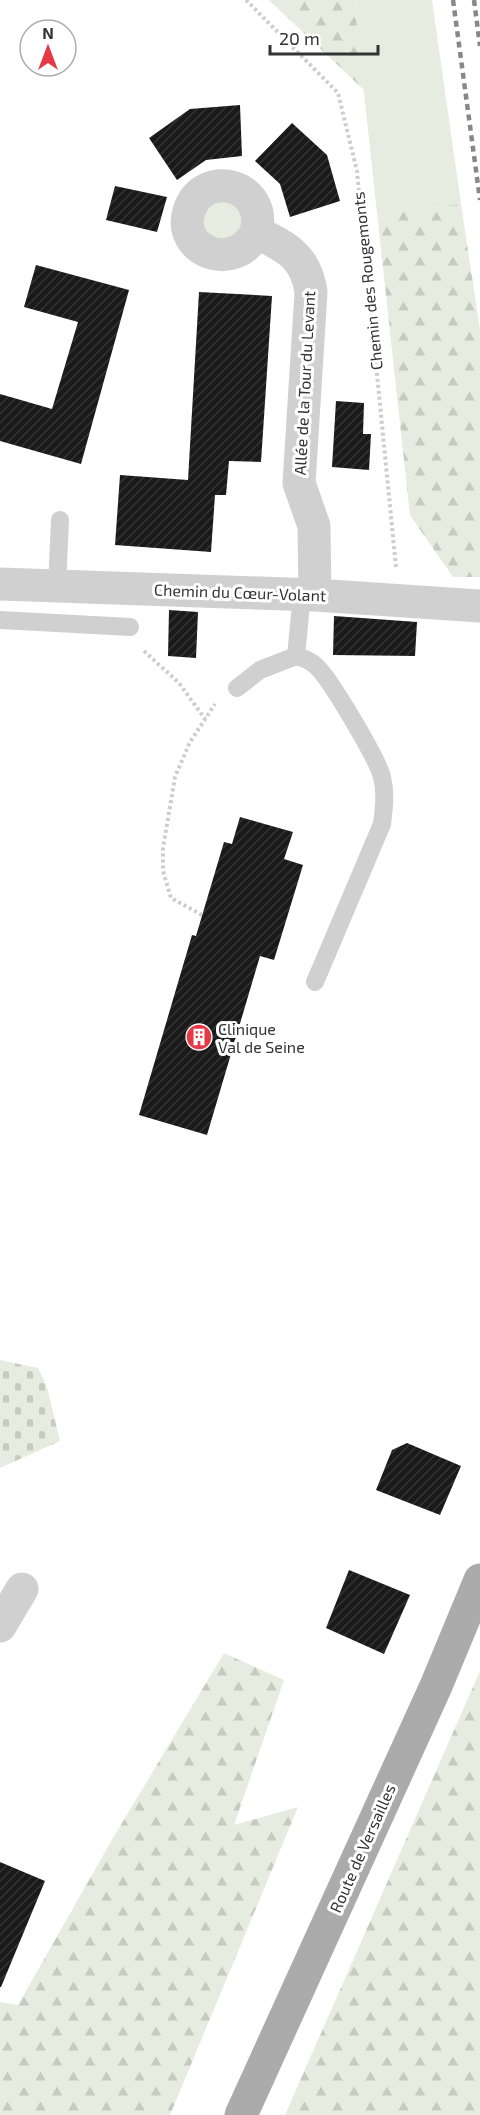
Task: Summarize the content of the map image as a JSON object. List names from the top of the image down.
{
  "streets": {
    "main road": ["Route de Versailles"],
    "street": ["Allée de la Tour du Levant", "Chemin du Cœur-Volant"],
    "path": ["Chemin des Rougemonts"]
  },
  "crossings": [
    ["Chemin des Rougemonts", "Chemin du Cœur-Volant"],
    ["Allée de la Tour du Levant", "Chemin du Cœur-Volant"]
  ],
  "places": {
    "building": ["Clinique Val de Seine"]
  },
  "scale_bar": "20 m",
  "north": "top"
}
